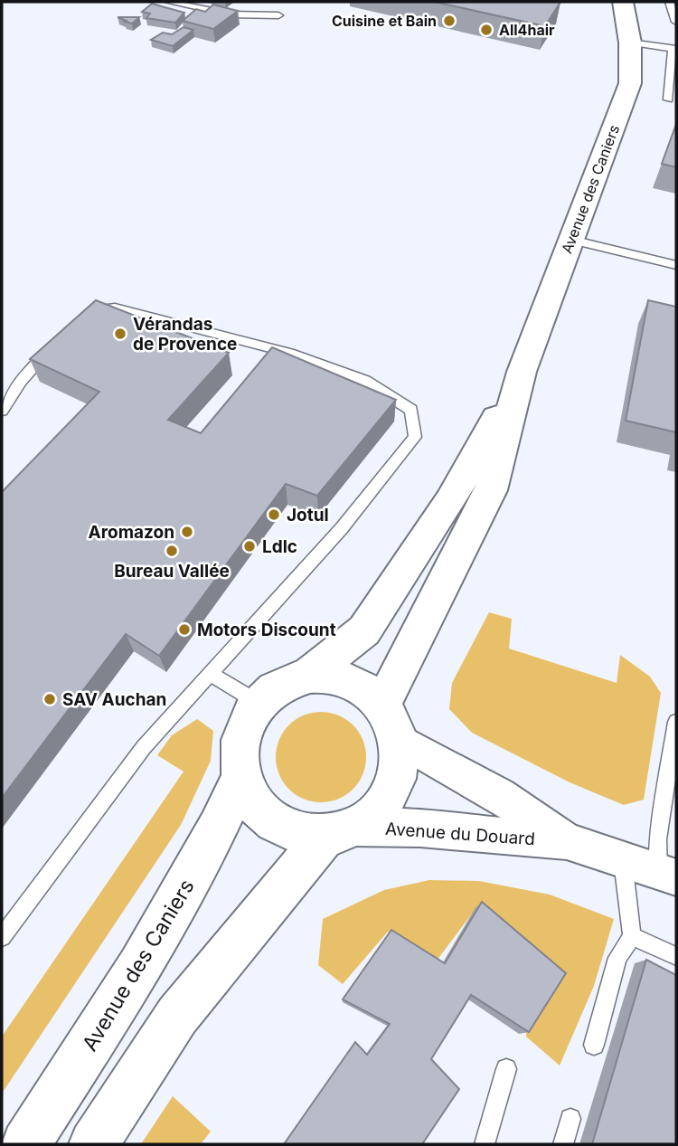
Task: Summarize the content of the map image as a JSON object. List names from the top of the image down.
{
  "streets": {
    "street": ["Avenue des Caniers", "Avenue du Douard"]
  },
  "crossings": [
    ["Avenue des Caniers", "Avenue du Douard"]
  ],
  "places": [
    "Cuisine et Bain",
    "All4hair",
    "Vérandas de Provence",
    "Jotul",
    "Aromazon",
    "Ldlc",
    "Bureau Vallée",
    "Motors Discount",
    "SAV Auchan"
  ]
}
